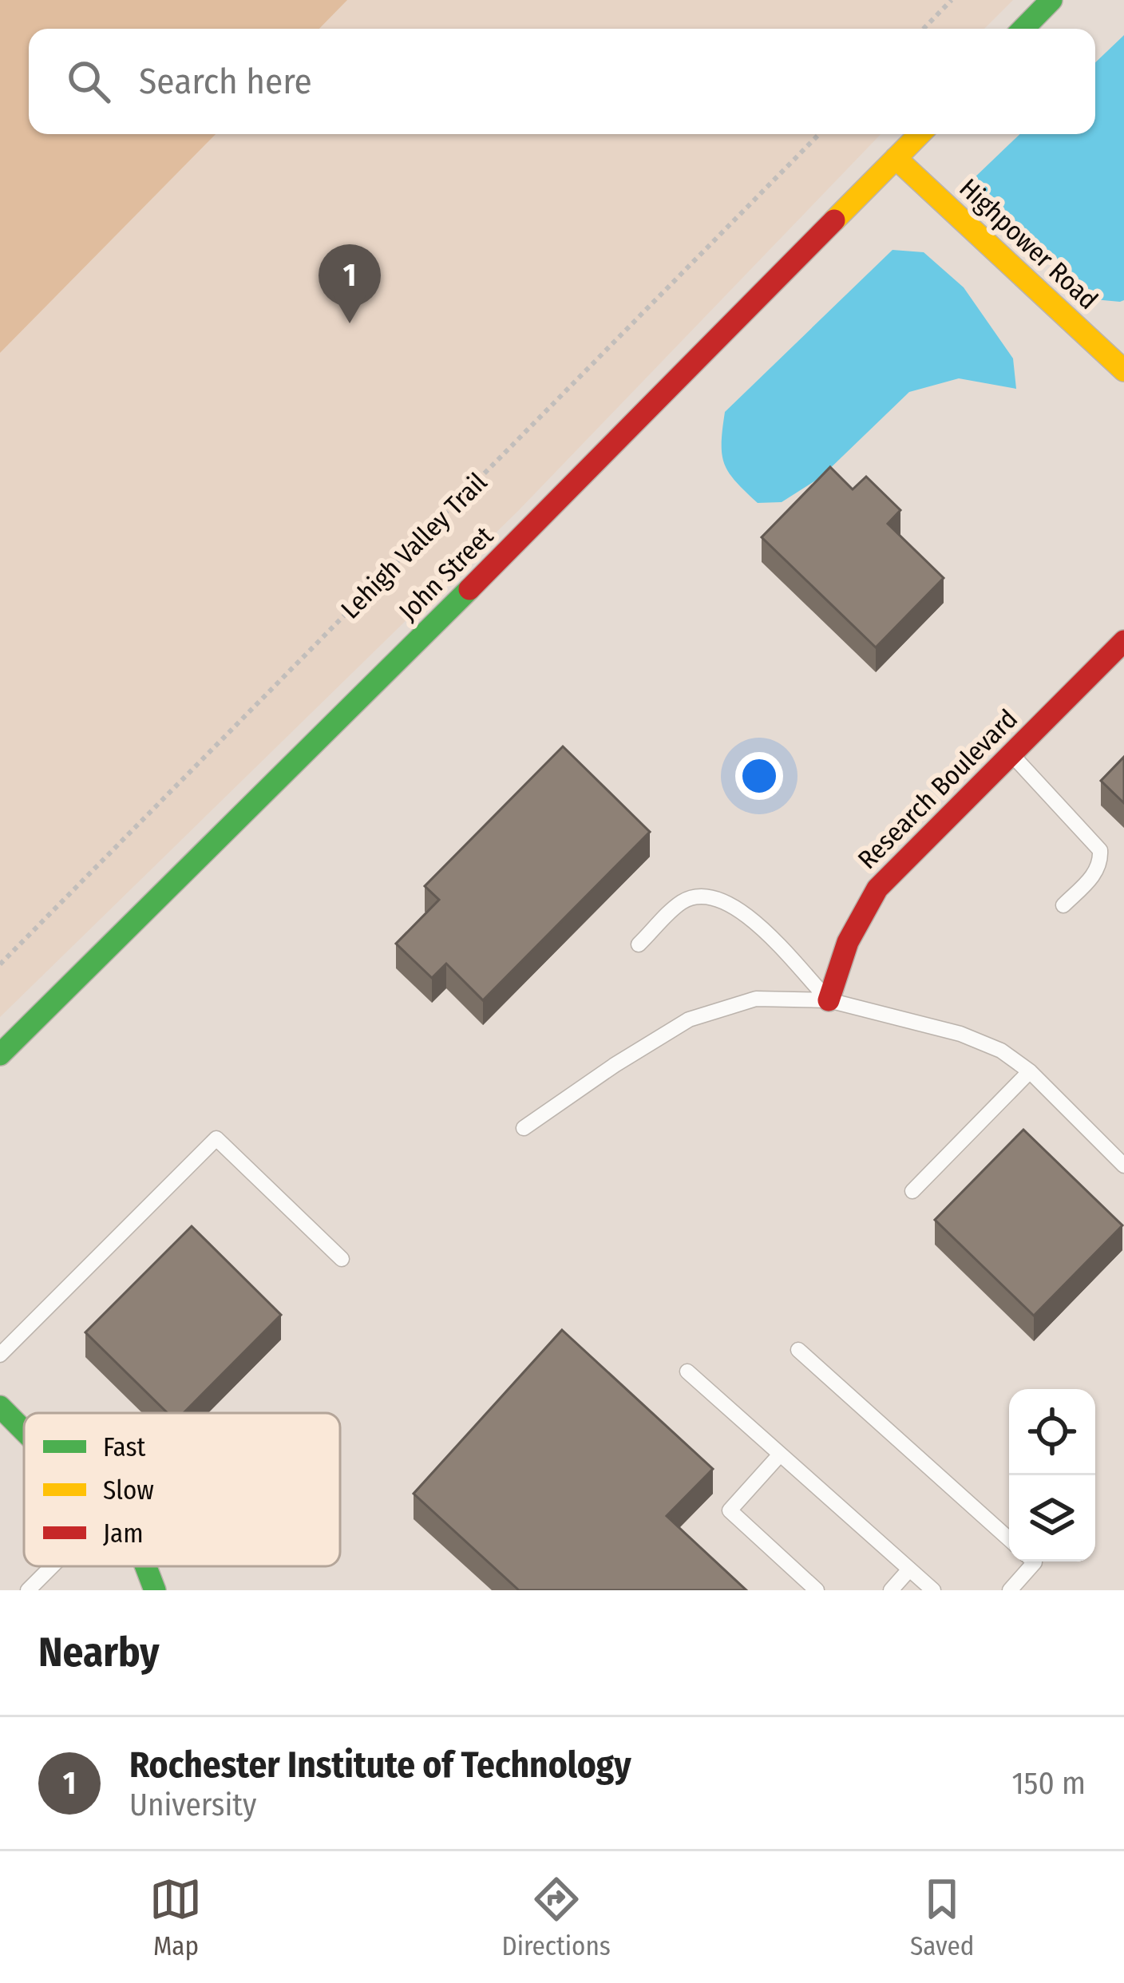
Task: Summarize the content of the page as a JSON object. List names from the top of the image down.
{
  "streets": {
    "street": ["Highpower Road", "John Street", "Research Boulevard"],
    "path": ["Lehigh Valley Trail"]
  },
  "crossings": [
    ["Highpower Road", "John Street"]
  ],
  "legend": ["Fast", "Slow", "Jam"],
  "page": {
    "search": "Search here",
    "pins": "1",
    "heading": "Nearby",
    "list": [
      {
        "mark": "1",
        "name": "Rochester Institute of Technology",
        "note": "University",
        "value": "150 m"
      }
    ],
    "nav": ["Map", "Directions", "Saved"]
  }
}
